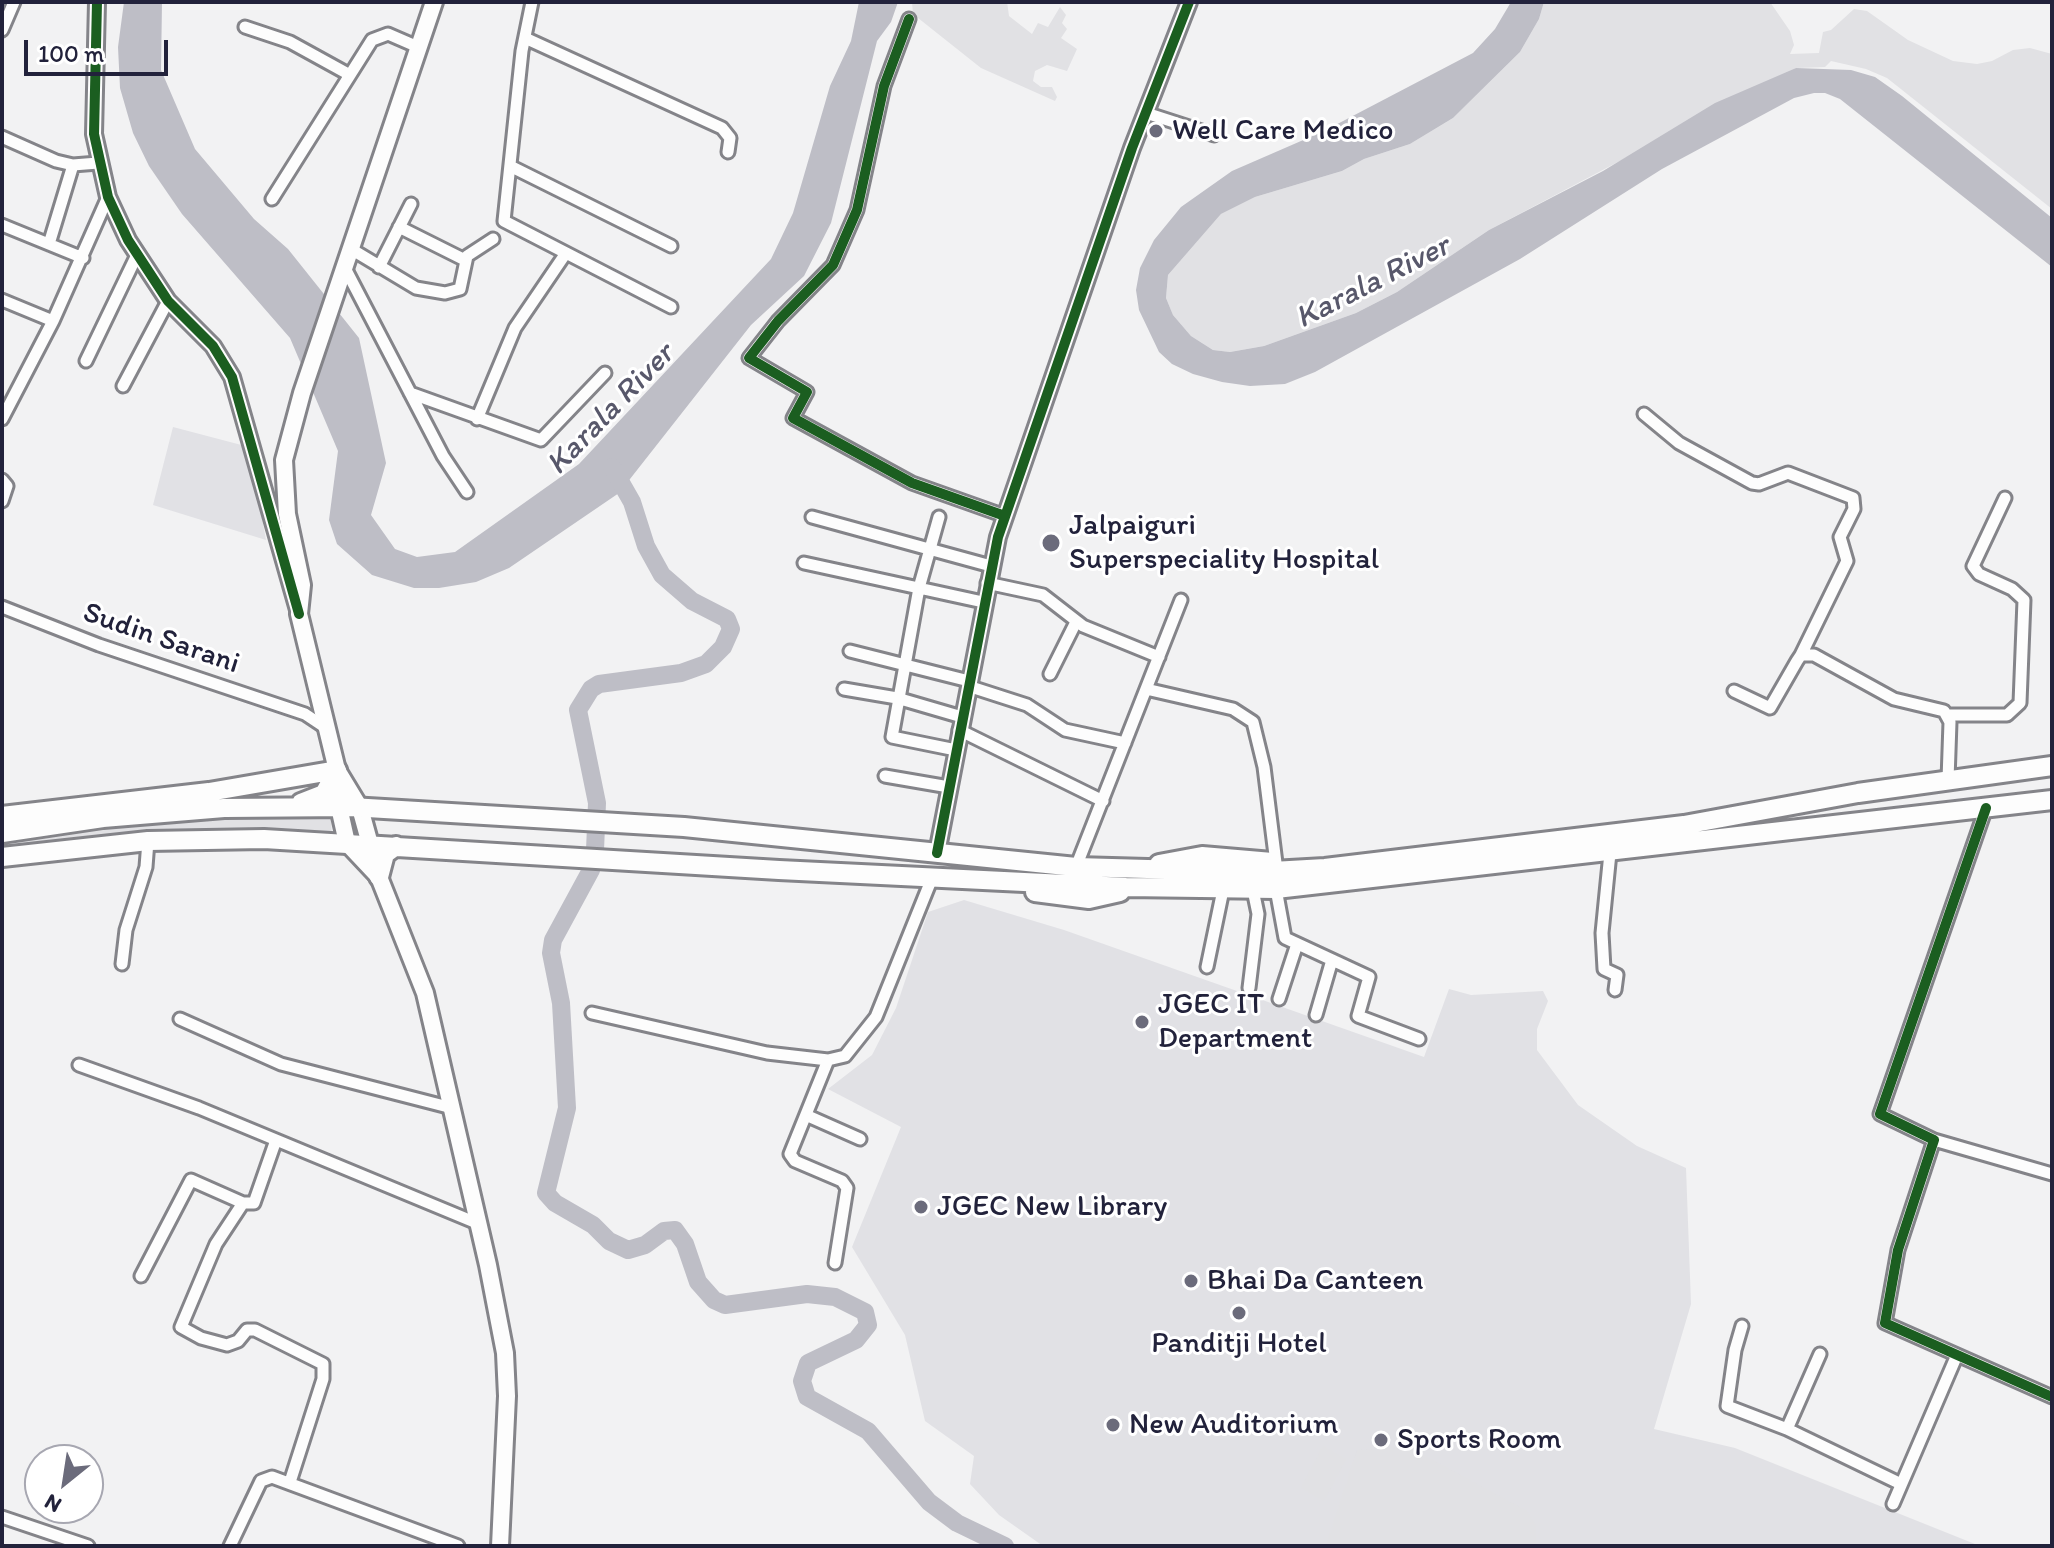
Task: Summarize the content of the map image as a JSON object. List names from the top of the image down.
{
  "streets": {
    "street": ["Sudin Sarani"]
  },
  "water": ["Karala River"],
  "places": [
    "Well Care Medico",
    "Jalpaiguri Superspeciality Hospital",
    "JGEC IT Department",
    "JGEC New Library",
    "Bhai Da Canteen",
    "Panditji Hotel",
    "New Auditorium",
    "Sports Room"
  ],
  "scale_bar": "100 m",
  "north": "bottom left"
}
